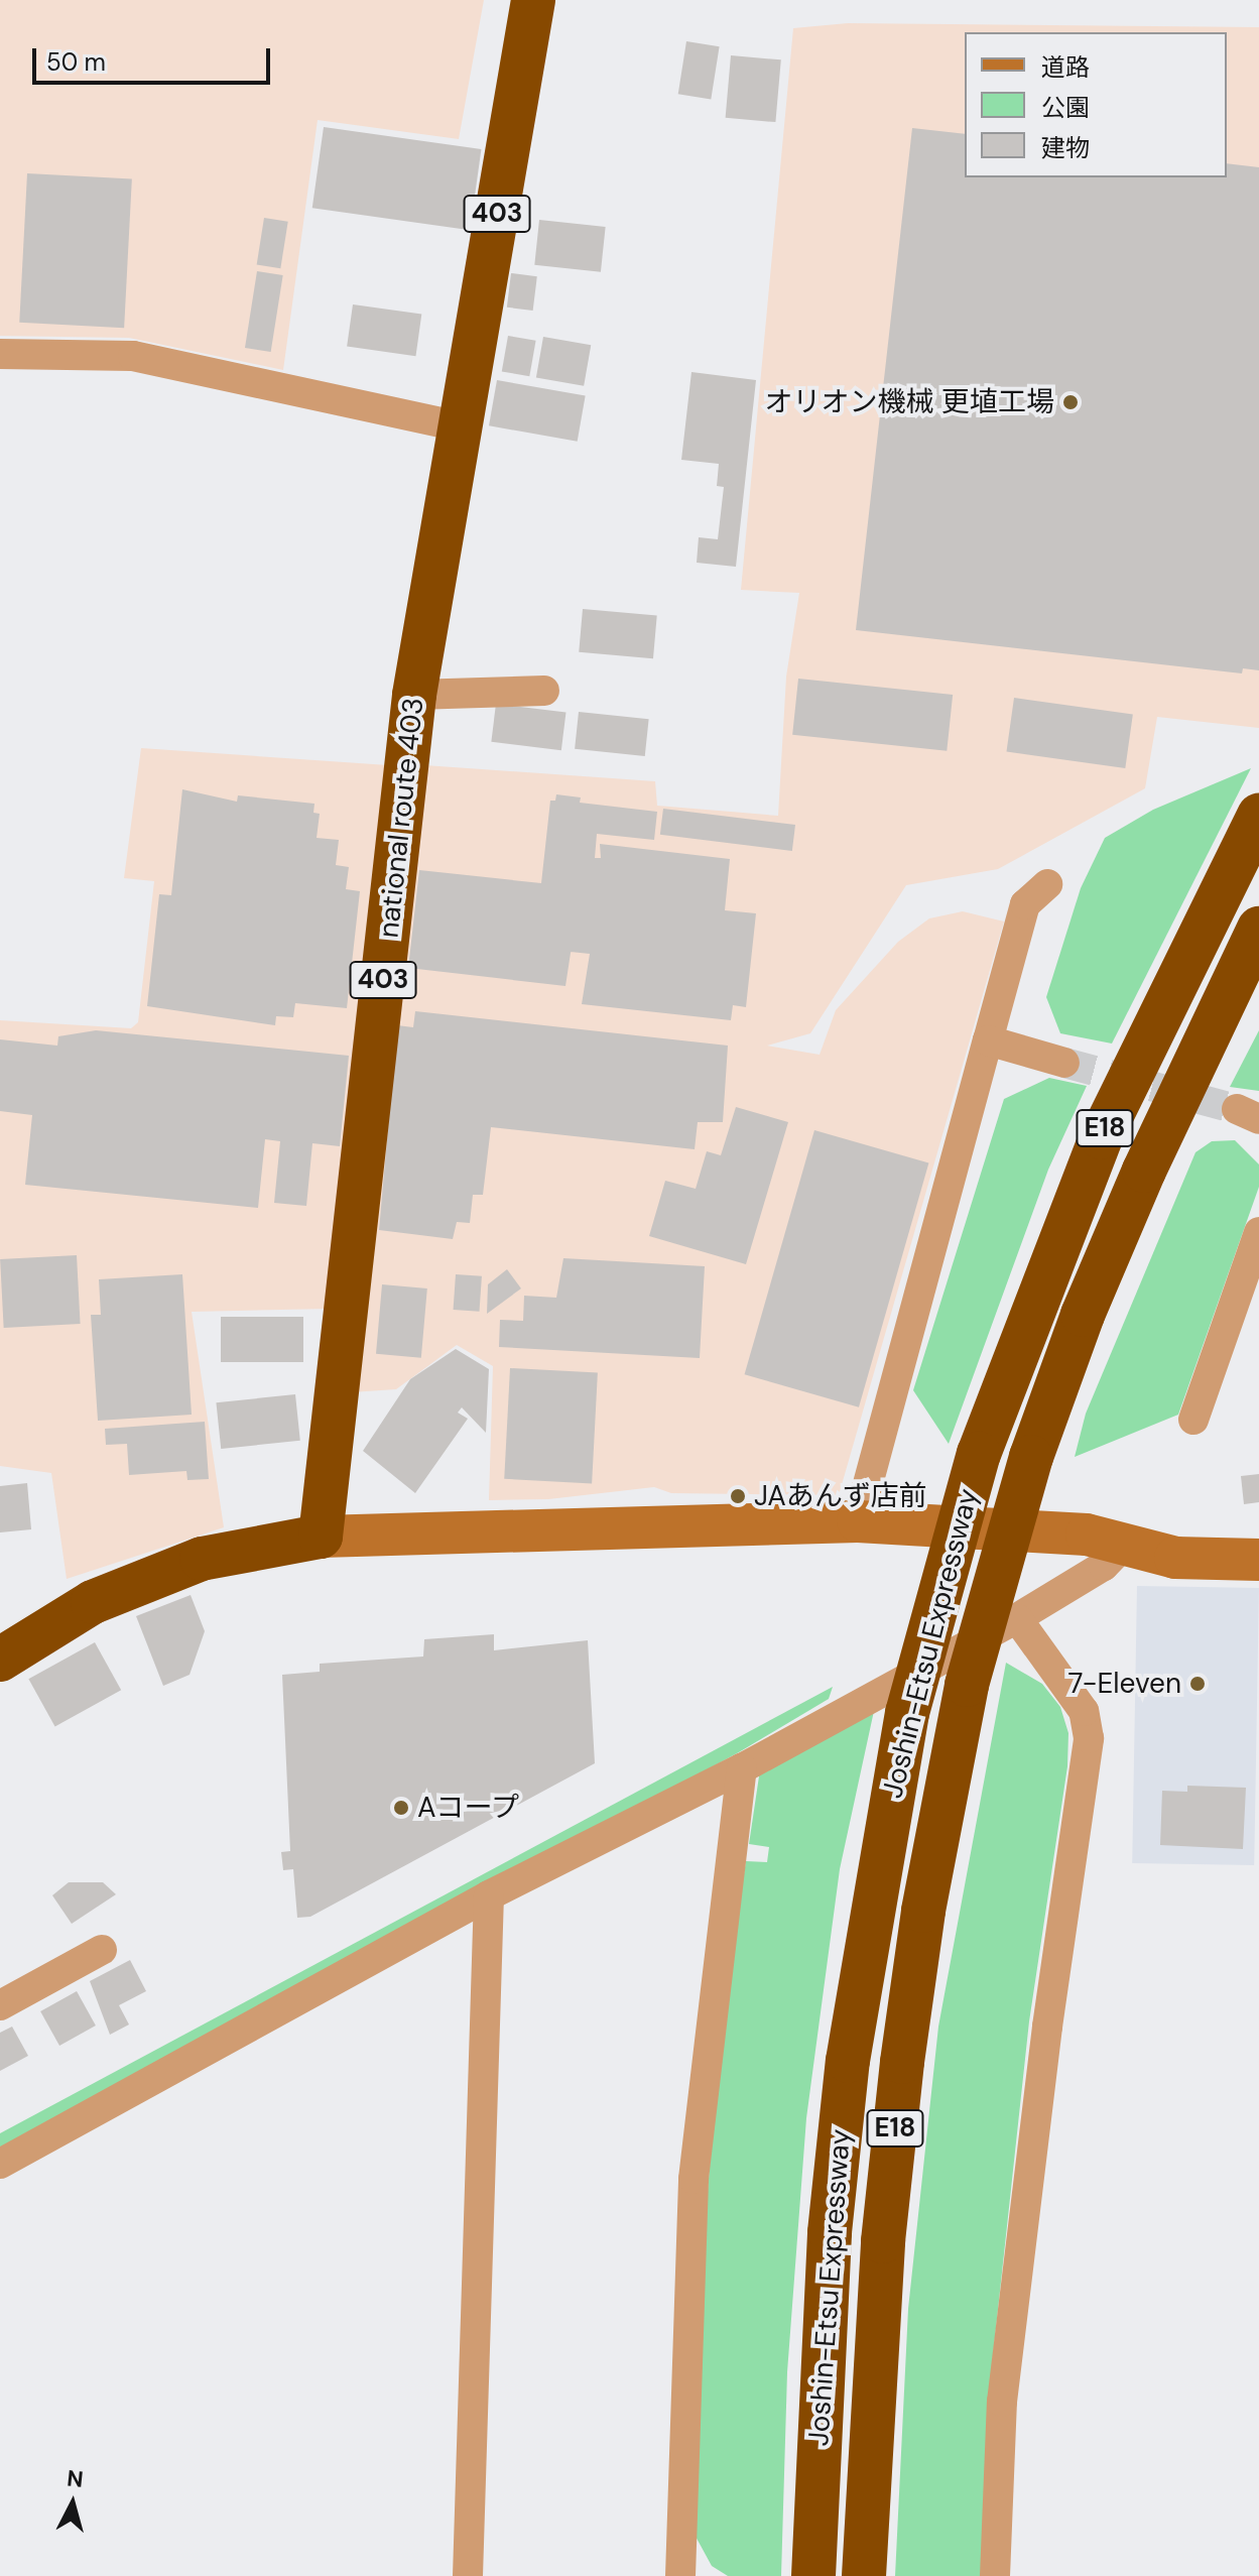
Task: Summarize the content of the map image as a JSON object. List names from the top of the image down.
{
  "streets": {
    "highway": [
      "403",
      "national route 403",
      "E18",
      "Joshin-Etsu Expressway"
    ]
  },
  "places": [
    "オリオン機械 更埴工場",
    "JAあんず店前",
    "7-Eleven",
    "Aコープ"
  ],
  "legend": ["道路", "公園", "建物"],
  "scale_bar": "50 m",
  "north": "top"
}
